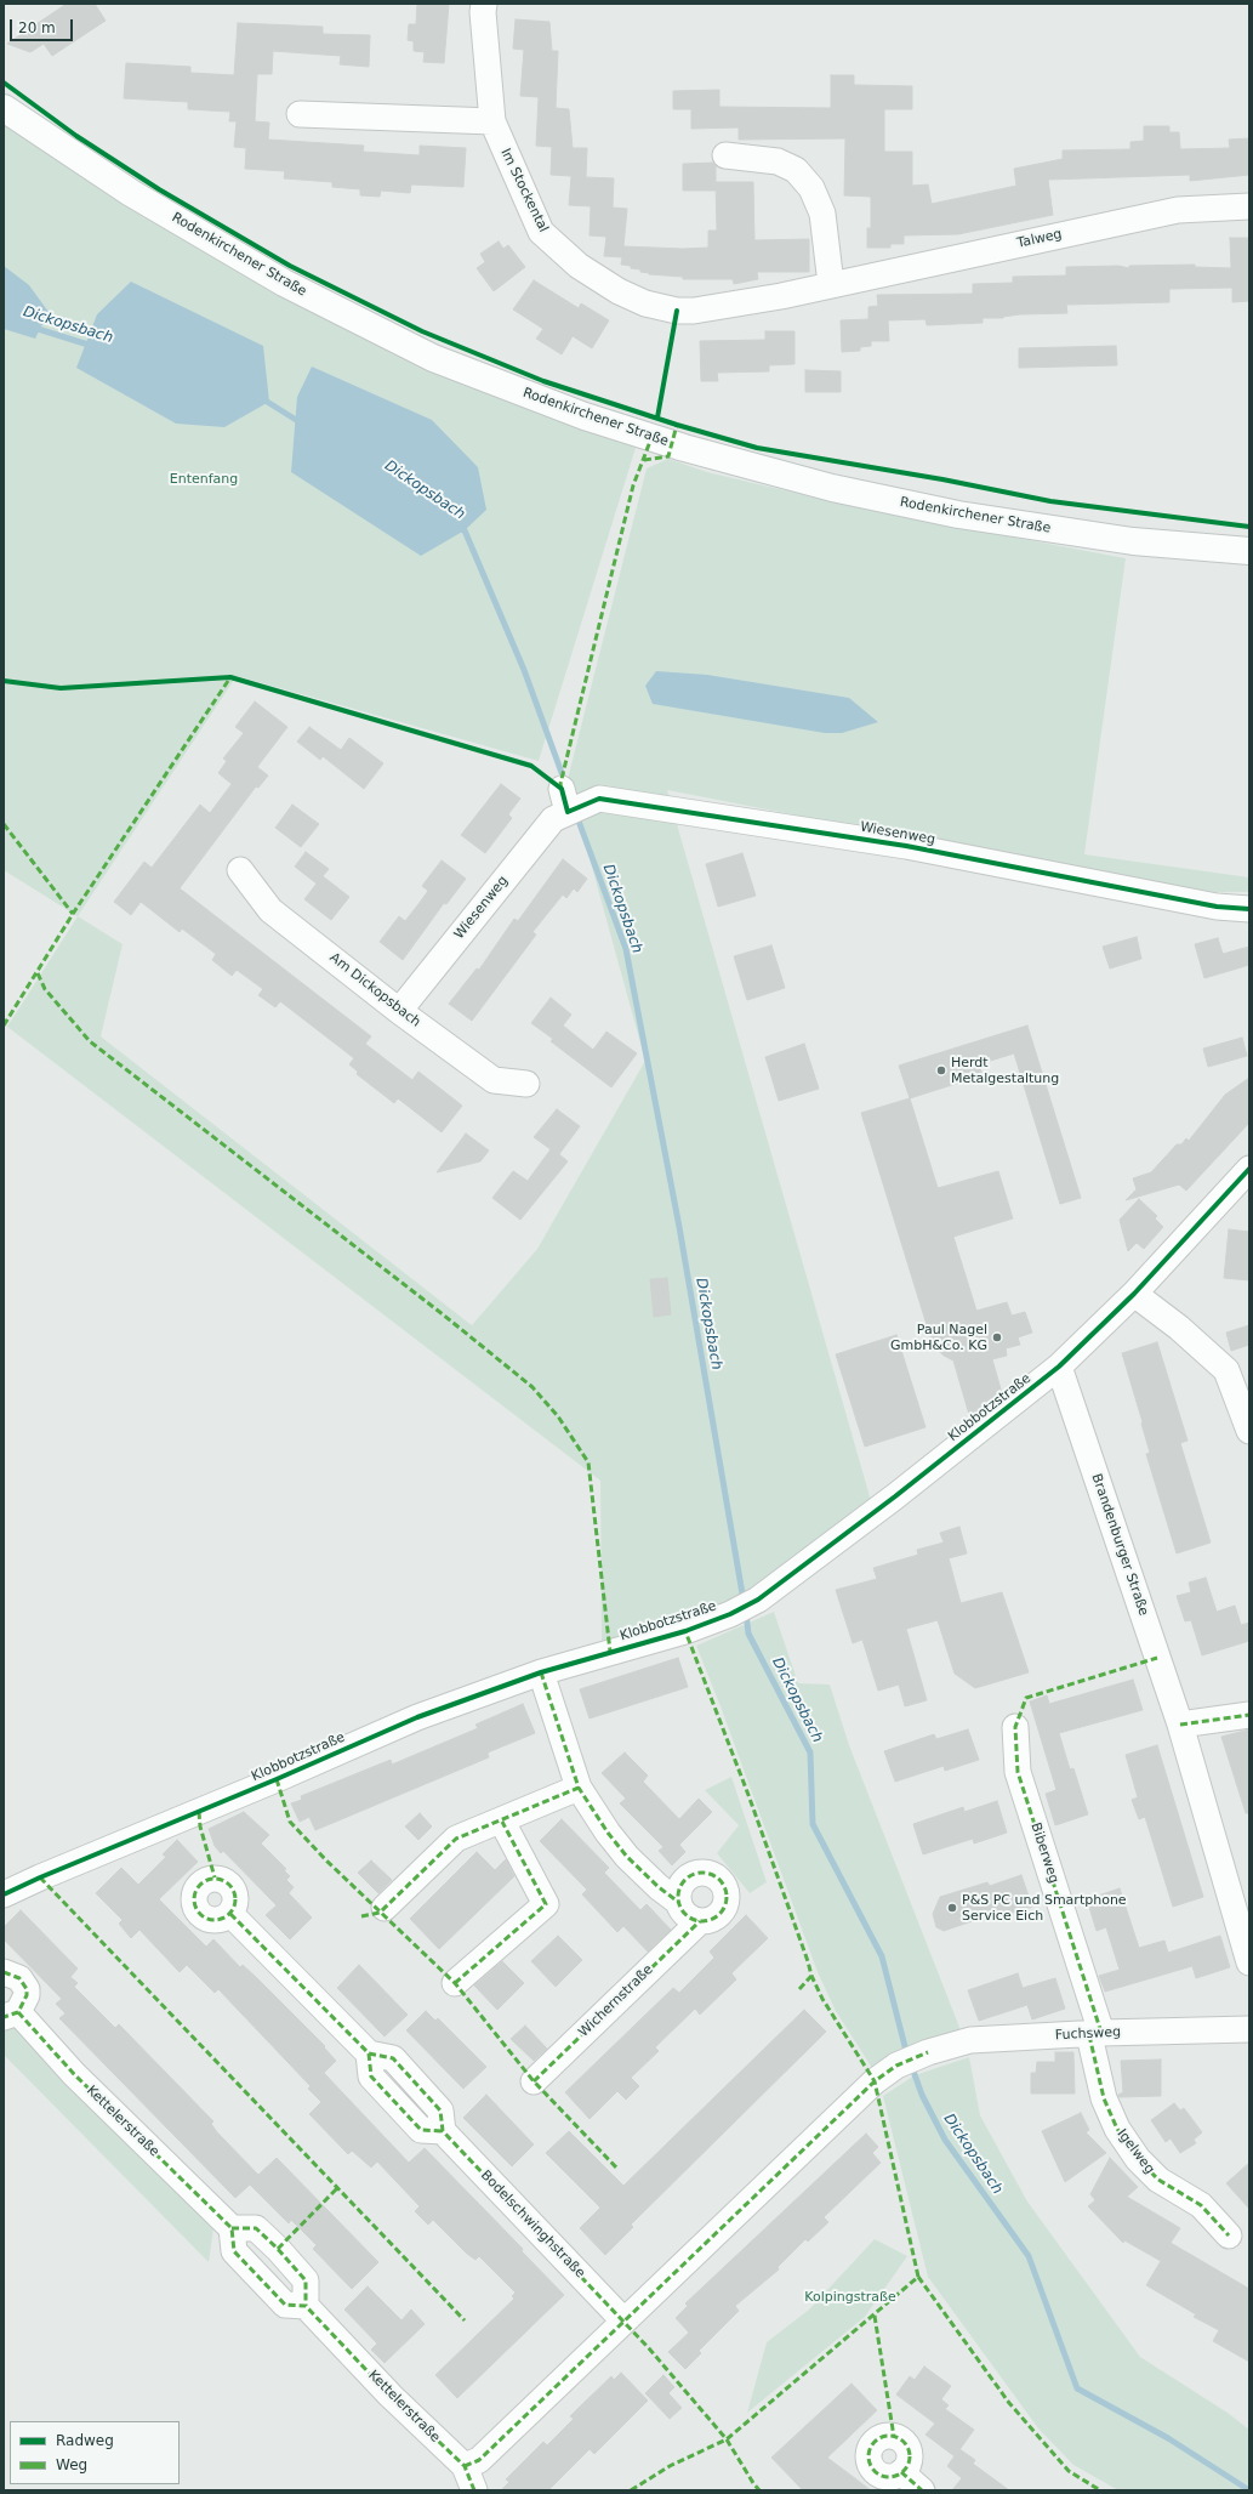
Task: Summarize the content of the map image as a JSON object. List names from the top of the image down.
{
  "streets": {
    "main road": ["Rodenkirchener Straße"],
    "street": [
      "Im Stockental",
      "Talweg",
      "Wiesenweg",
      "Am Dickopsbach",
      "Klobbotzstraße",
      "Brandenburger Straße",
      "Biberweg",
      "Wichernstraße",
      "Fuchsweg",
      "Kettelerstraße",
      "Igelweg",
      "Bodelschwinghstraße"
    ]
  },
  "crossings": [
    ["Im Stockental", "Talweg"],
    ["Wiesenweg", "Am Dickopsbach"],
    ["Klobbotzstraße", "Brandenburger Straße"],
    ["Biberweg", "Fuchsweg"],
    ["Biberweg", "Igelweg"],
    ["Fuchsweg", "Igelweg"],
    ["Fuchsweg", "Bodelschwinghstraße"]
  ],
  "water": ["Dickopsbach"],
  "parks": ["Entenfang", "Kolpingstraße"],
  "places": ["Herdt Metalgestaltung", "Paul Nagel GmbH&Co. KG", "P&S PC und Smartphone Service Eich"],
  "legend": ["Radweg", "Weg"],
  "scale_bar": "20 m"
}
